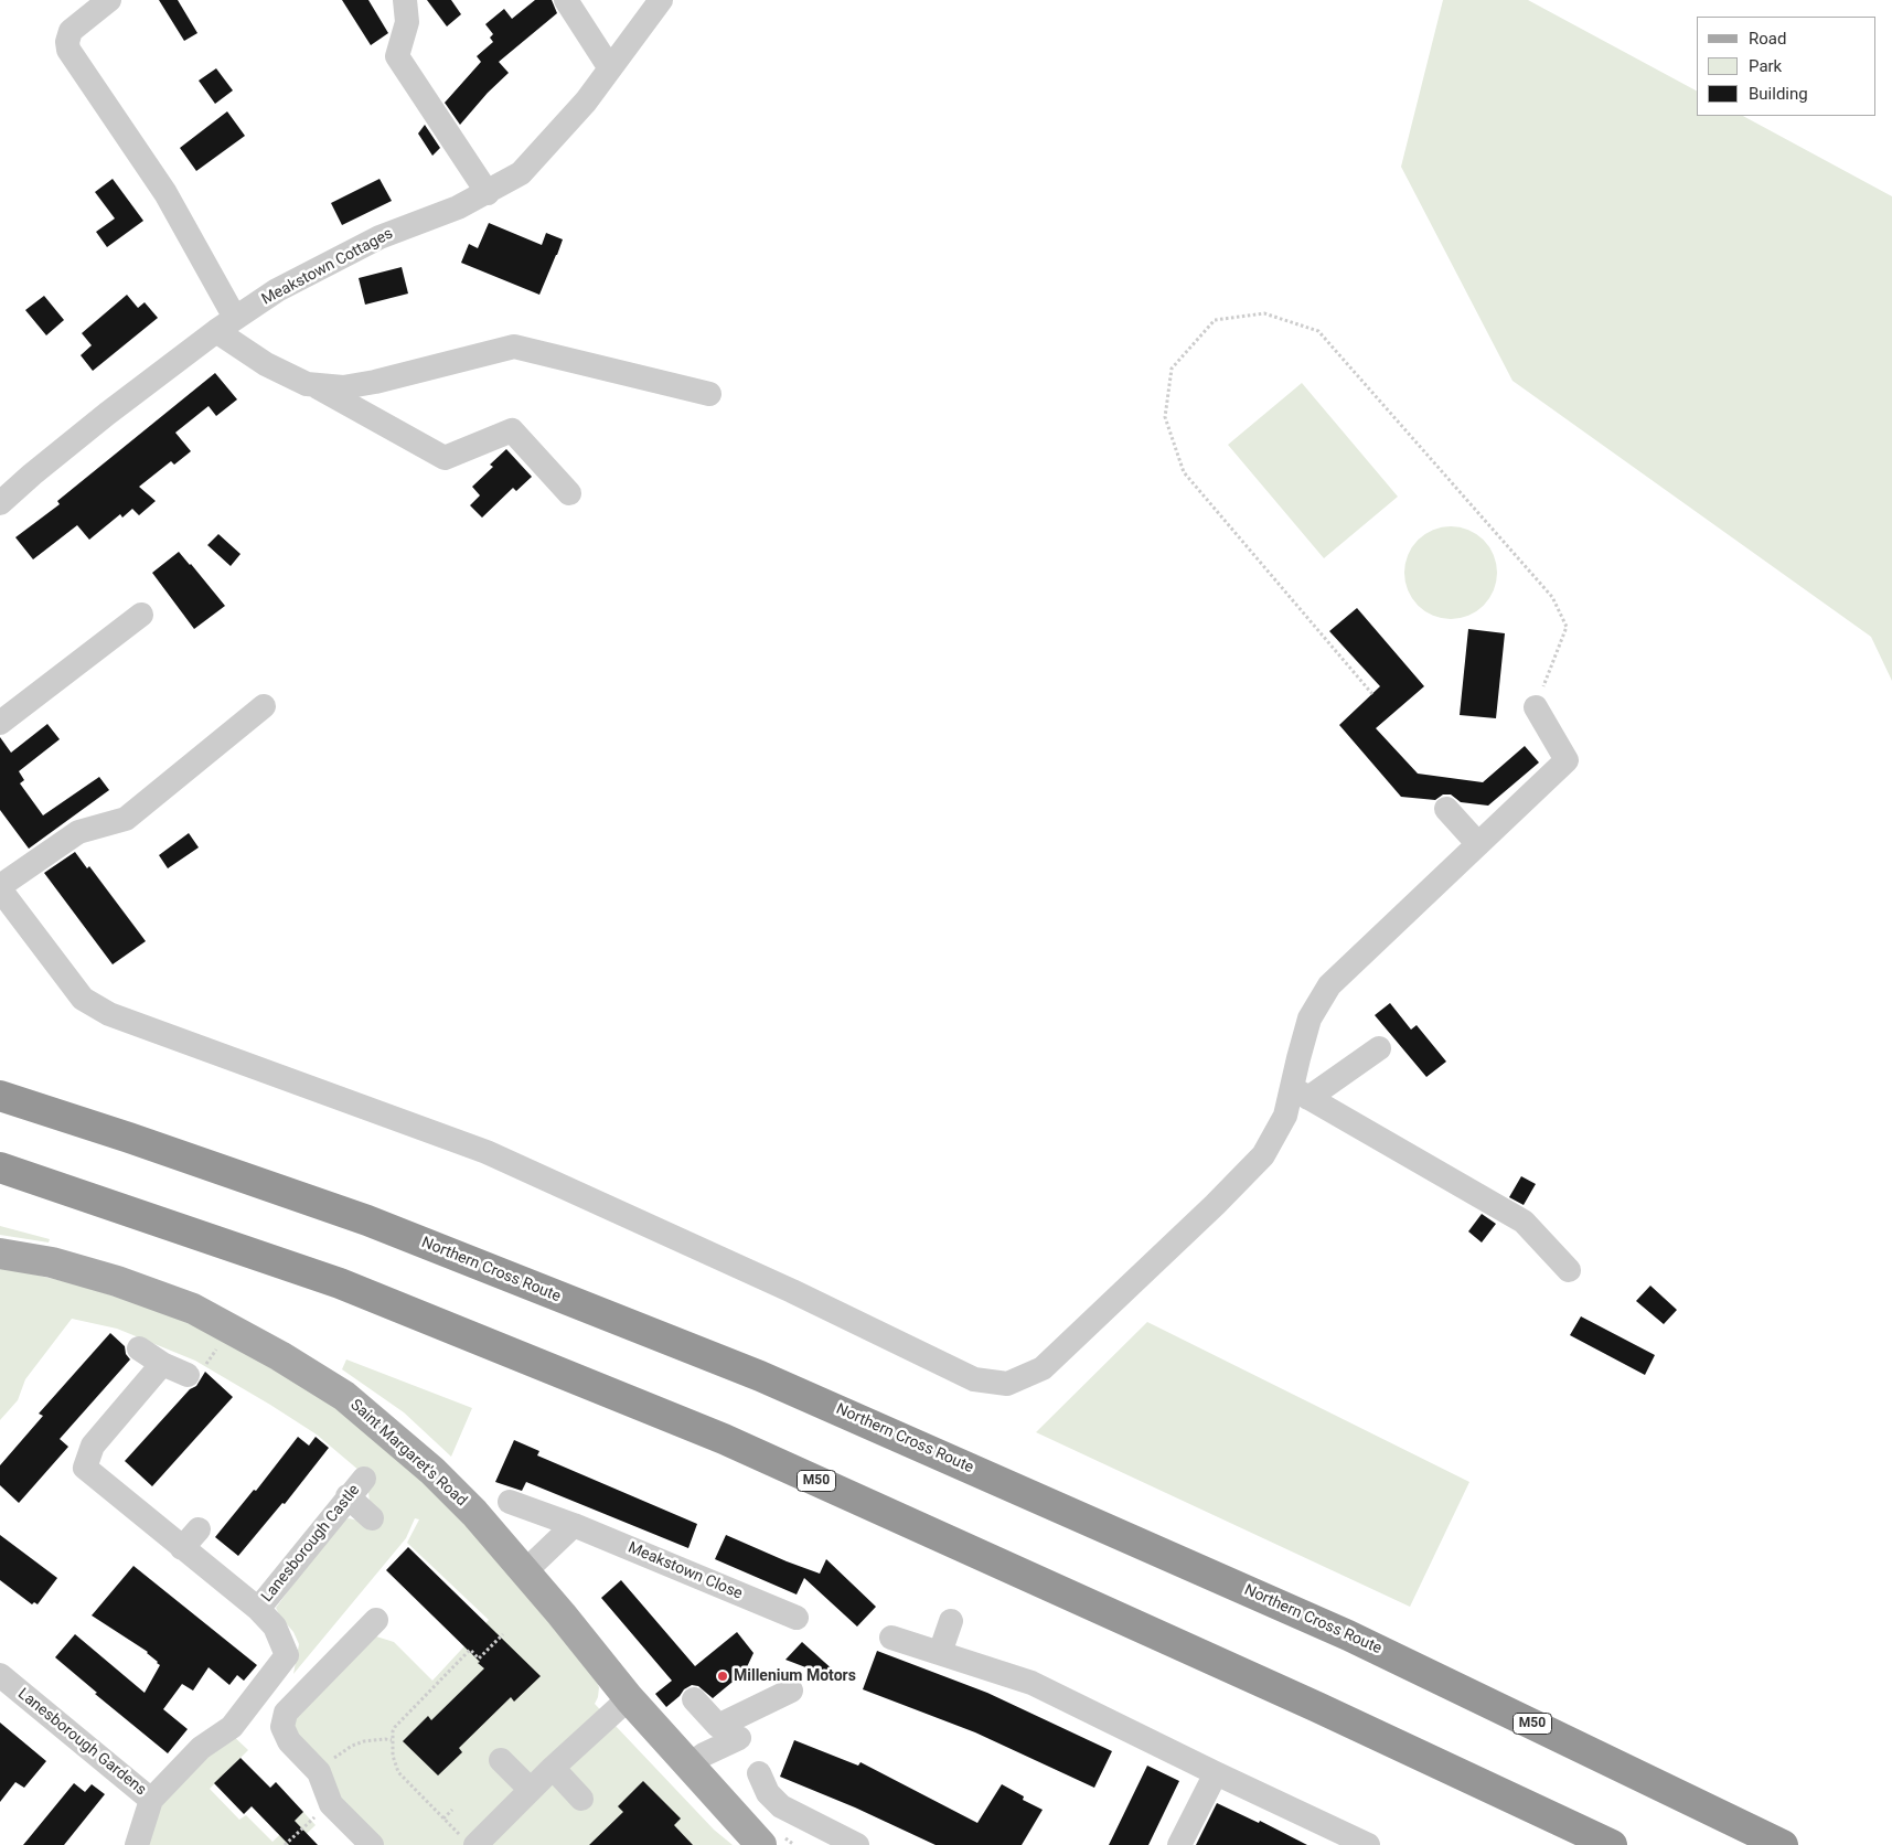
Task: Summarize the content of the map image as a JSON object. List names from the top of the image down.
{
  "streets": {
    "highway": ["Northern Cross Route", "M50"],
    "main road": ["Saint Margaret's Road"],
    "street": [
      "Meakstown Cottages",
      "Lanesborough Castle",
      "Meakstown Close",
      "Lanesborough Gardens"
    ]
  },
  "crossings": [
    ["Lanesborough Castle", "Lanesborough Gardens"]
  ],
  "places": ["Millenium Motors"],
  "legend": ["Road", "Park", "Building"]
}
